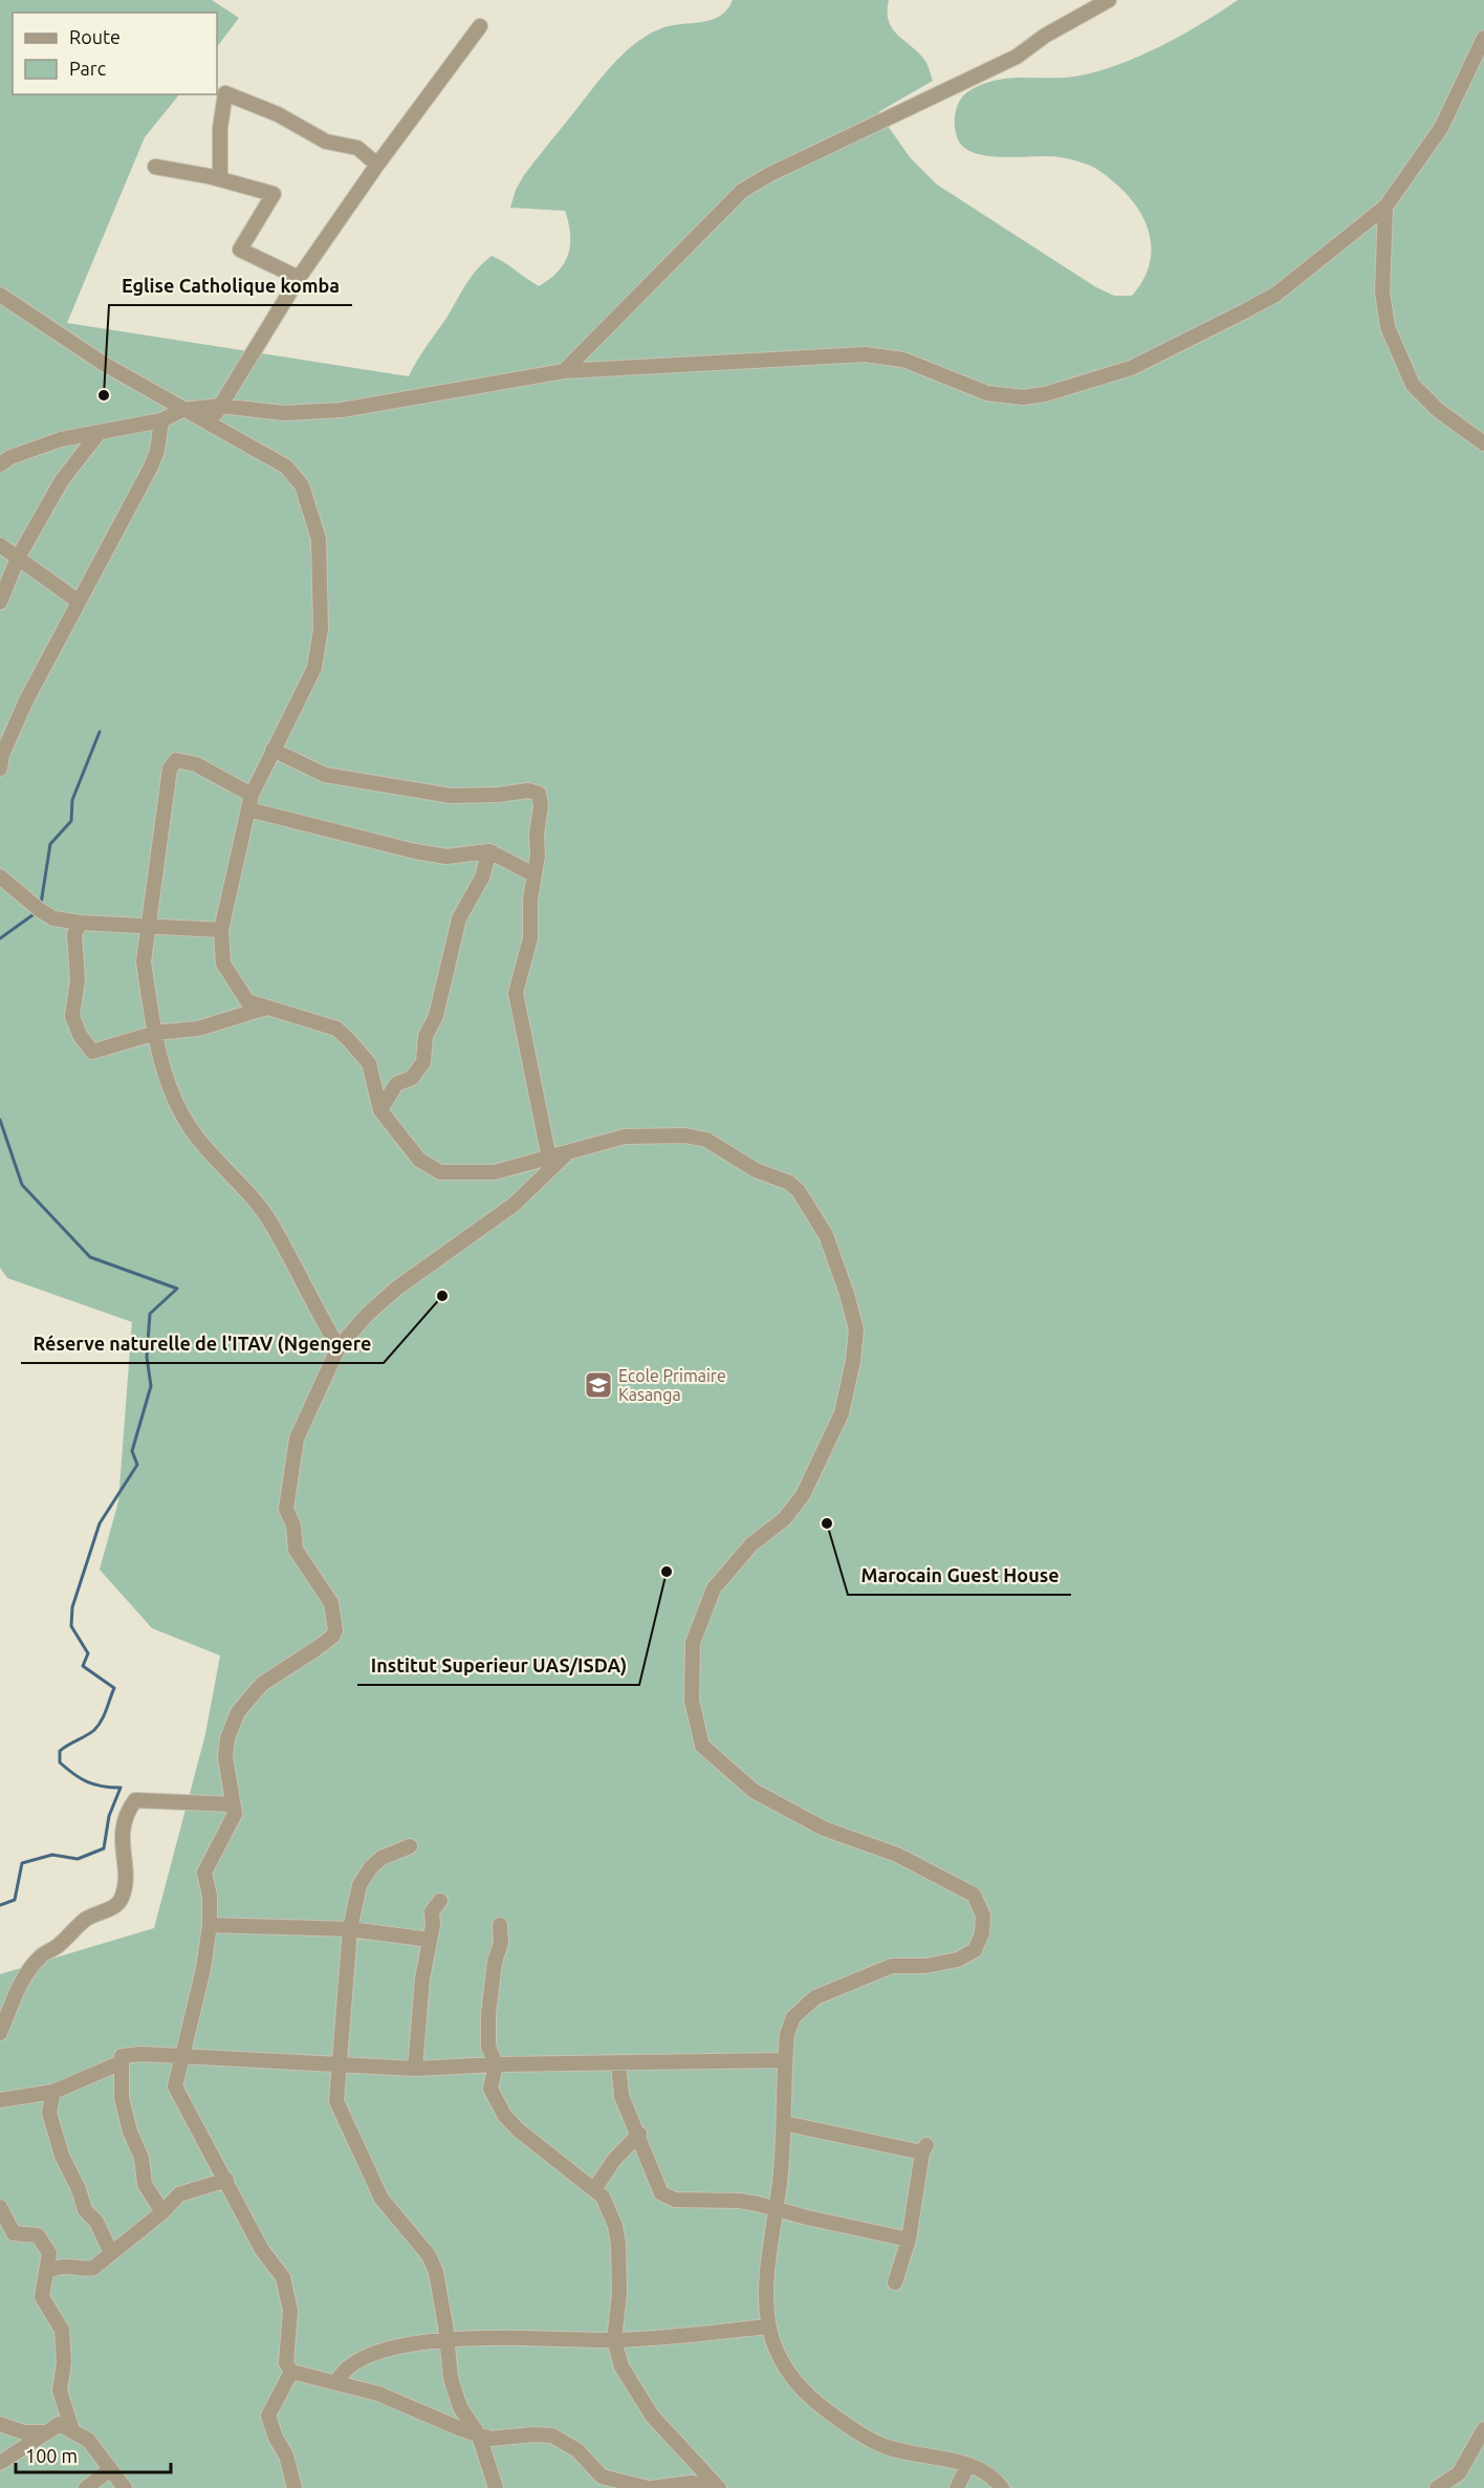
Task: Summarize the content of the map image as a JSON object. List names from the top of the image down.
{
  "places": {
    "other": [
      "Eglise Catholique komba",
      "Réserve naturelle de l'ITAV (Ngengere",
      "Marocain Guest House",
      "Institut Superieur UAS/ISDA)"
    ],
    "school or university": ["Ecole Primaire Kasanga"]
  },
  "legend": ["Route", "Parc"],
  "scale_bar": "100 m"
}
